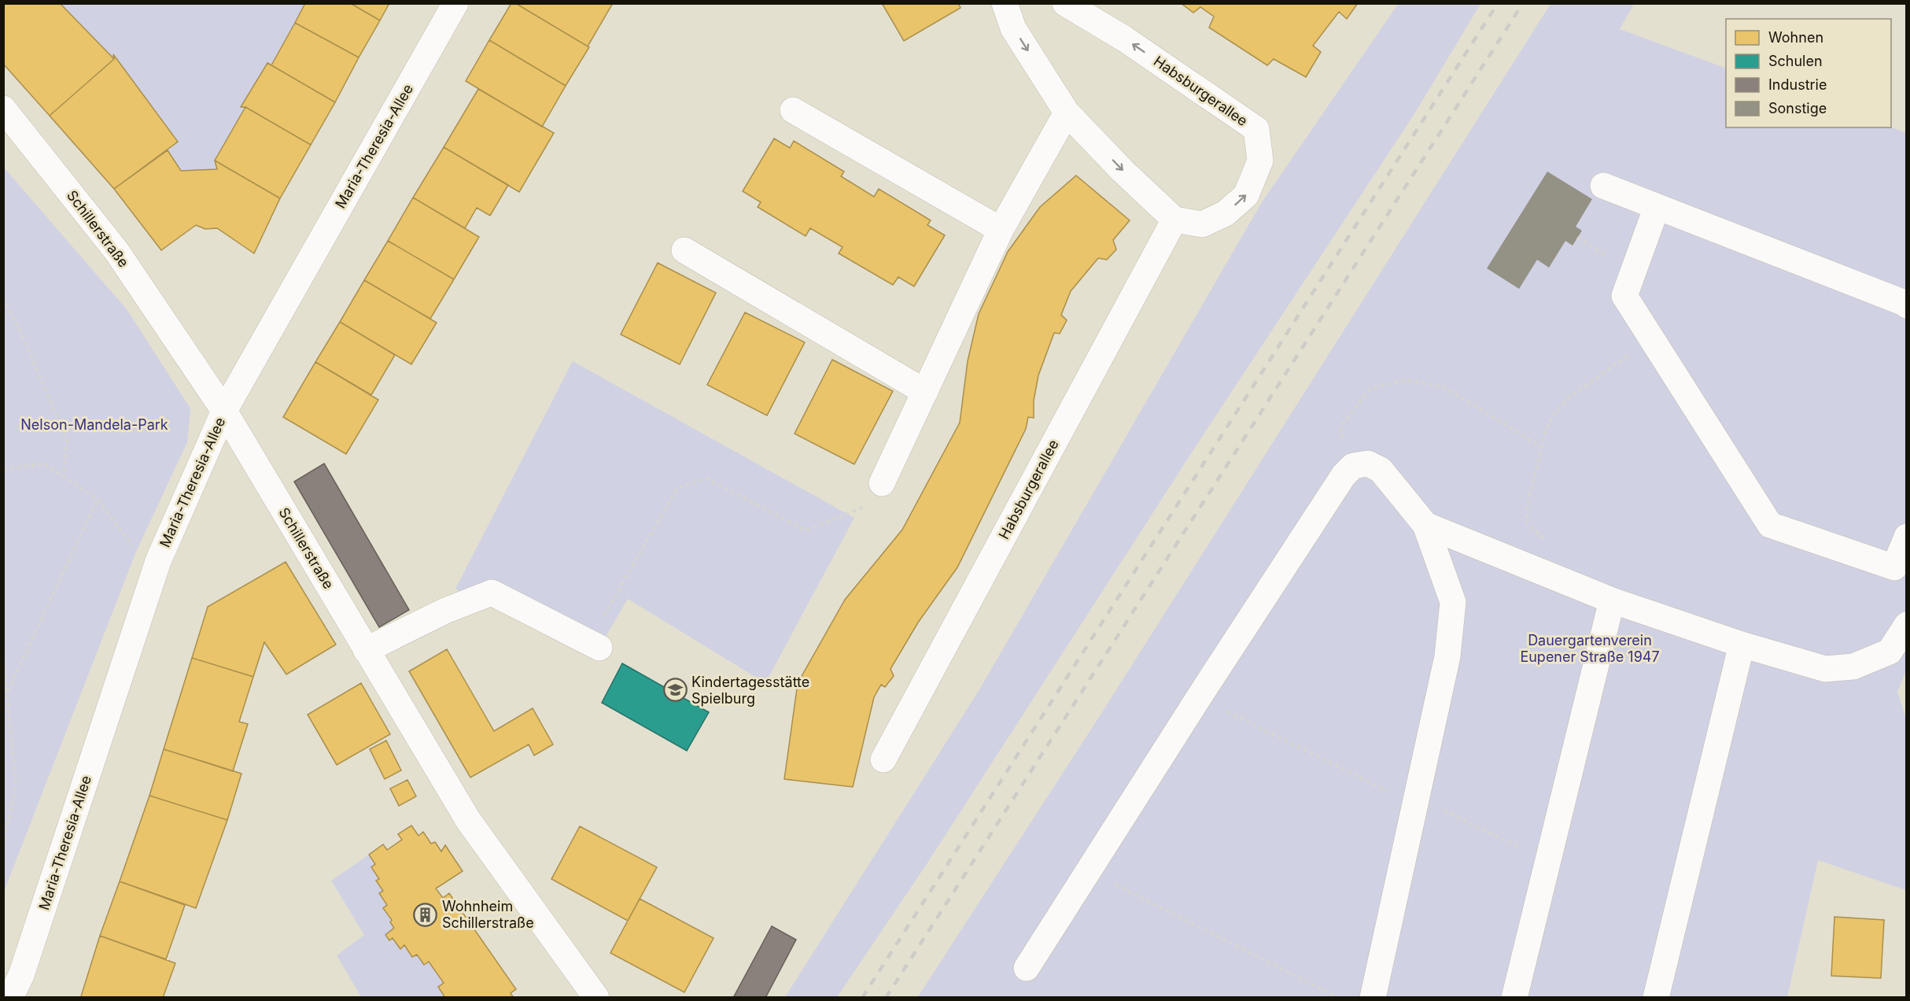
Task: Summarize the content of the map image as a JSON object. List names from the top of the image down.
{
  "streets": {
    "street": ["Habsburgerallee", "Maria-Theresia-Allee", "Schillerstraße"]
  },
  "crossings": [
    ["Maria-Theresia-Allee", "Schillerstraße"]
  ],
  "parks": ["Nelson-Mandela-Park", "Dauergartenverein Eupener Straße 1947"],
  "places": {
    "school or university": ["Kindertagesstätte Spielburg"],
    "building": ["Wohnheim Schillerstraße"]
  },
  "legend": [
    "Wohnen",
    "Schulen",
    "Industrie",
    "Sonstige"
  ]
}
